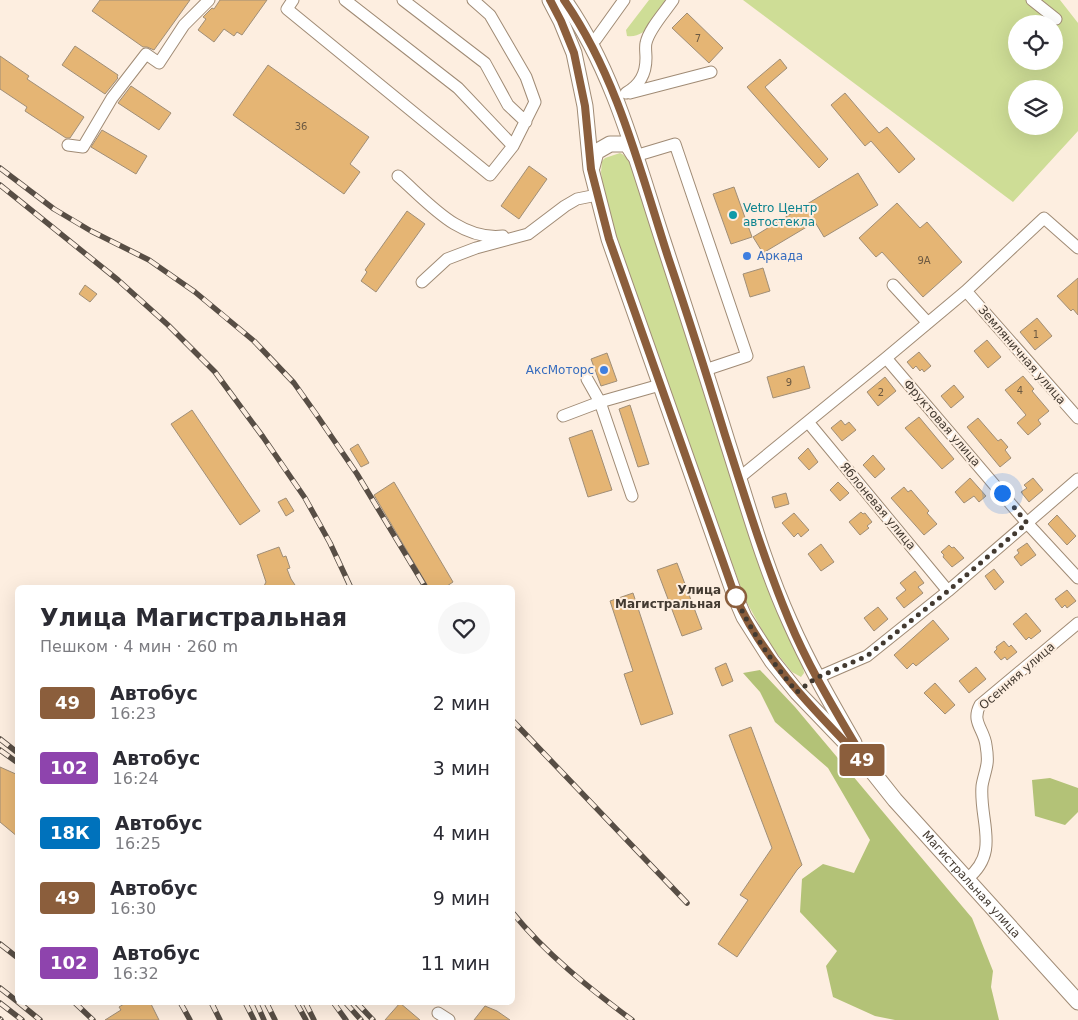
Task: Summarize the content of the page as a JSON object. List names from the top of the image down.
{
  "streets": {
    "main road": ["Магистральная улица"],
    "street": [
      "Земляничная улица",
      "Фруктовая улица",
      "Яблоневая улица",
      "Осенняя улица"
    ]
  },
  "crossings": [
    ["Осенняя улица", "Магистральная улица"]
  ],
  "places": [
    "Vetro Центр автостекла",
    "Аркада",
    "АксМоторс",
    "Улица Магистральная"
  ],
  "lines": ["bus line 49"],
  "house_numbers": [
    "7",
    "36",
    "9А",
    "1",
    "9",
    "4",
    "2"
  ],
  "page": {
    "on_map": "49",
    "heading": ["Улица Магистральная", "Пешком · 4 мин · 260 m"],
    "list": [
      {
        "mark": "49",
        "name": "Автобус",
        "note": "16:23",
        "value": "2 мин"
      },
      {
        "mark": "102",
        "name": "Автобус",
        "note": "16:24",
        "value": "3 мин"
      },
      {
        "mark": "18К",
        "name": "Автобус",
        "note": "16:25",
        "value": "4 мин"
      },
      {
        "mark": "49",
        "name": "Автобус",
        "note": "16:30",
        "value": "9 мин"
      },
      {
        "mark": "102",
        "name": "Автобус",
        "note": "16:32",
        "value": "11 мин"
      }
    ]
  }
}
